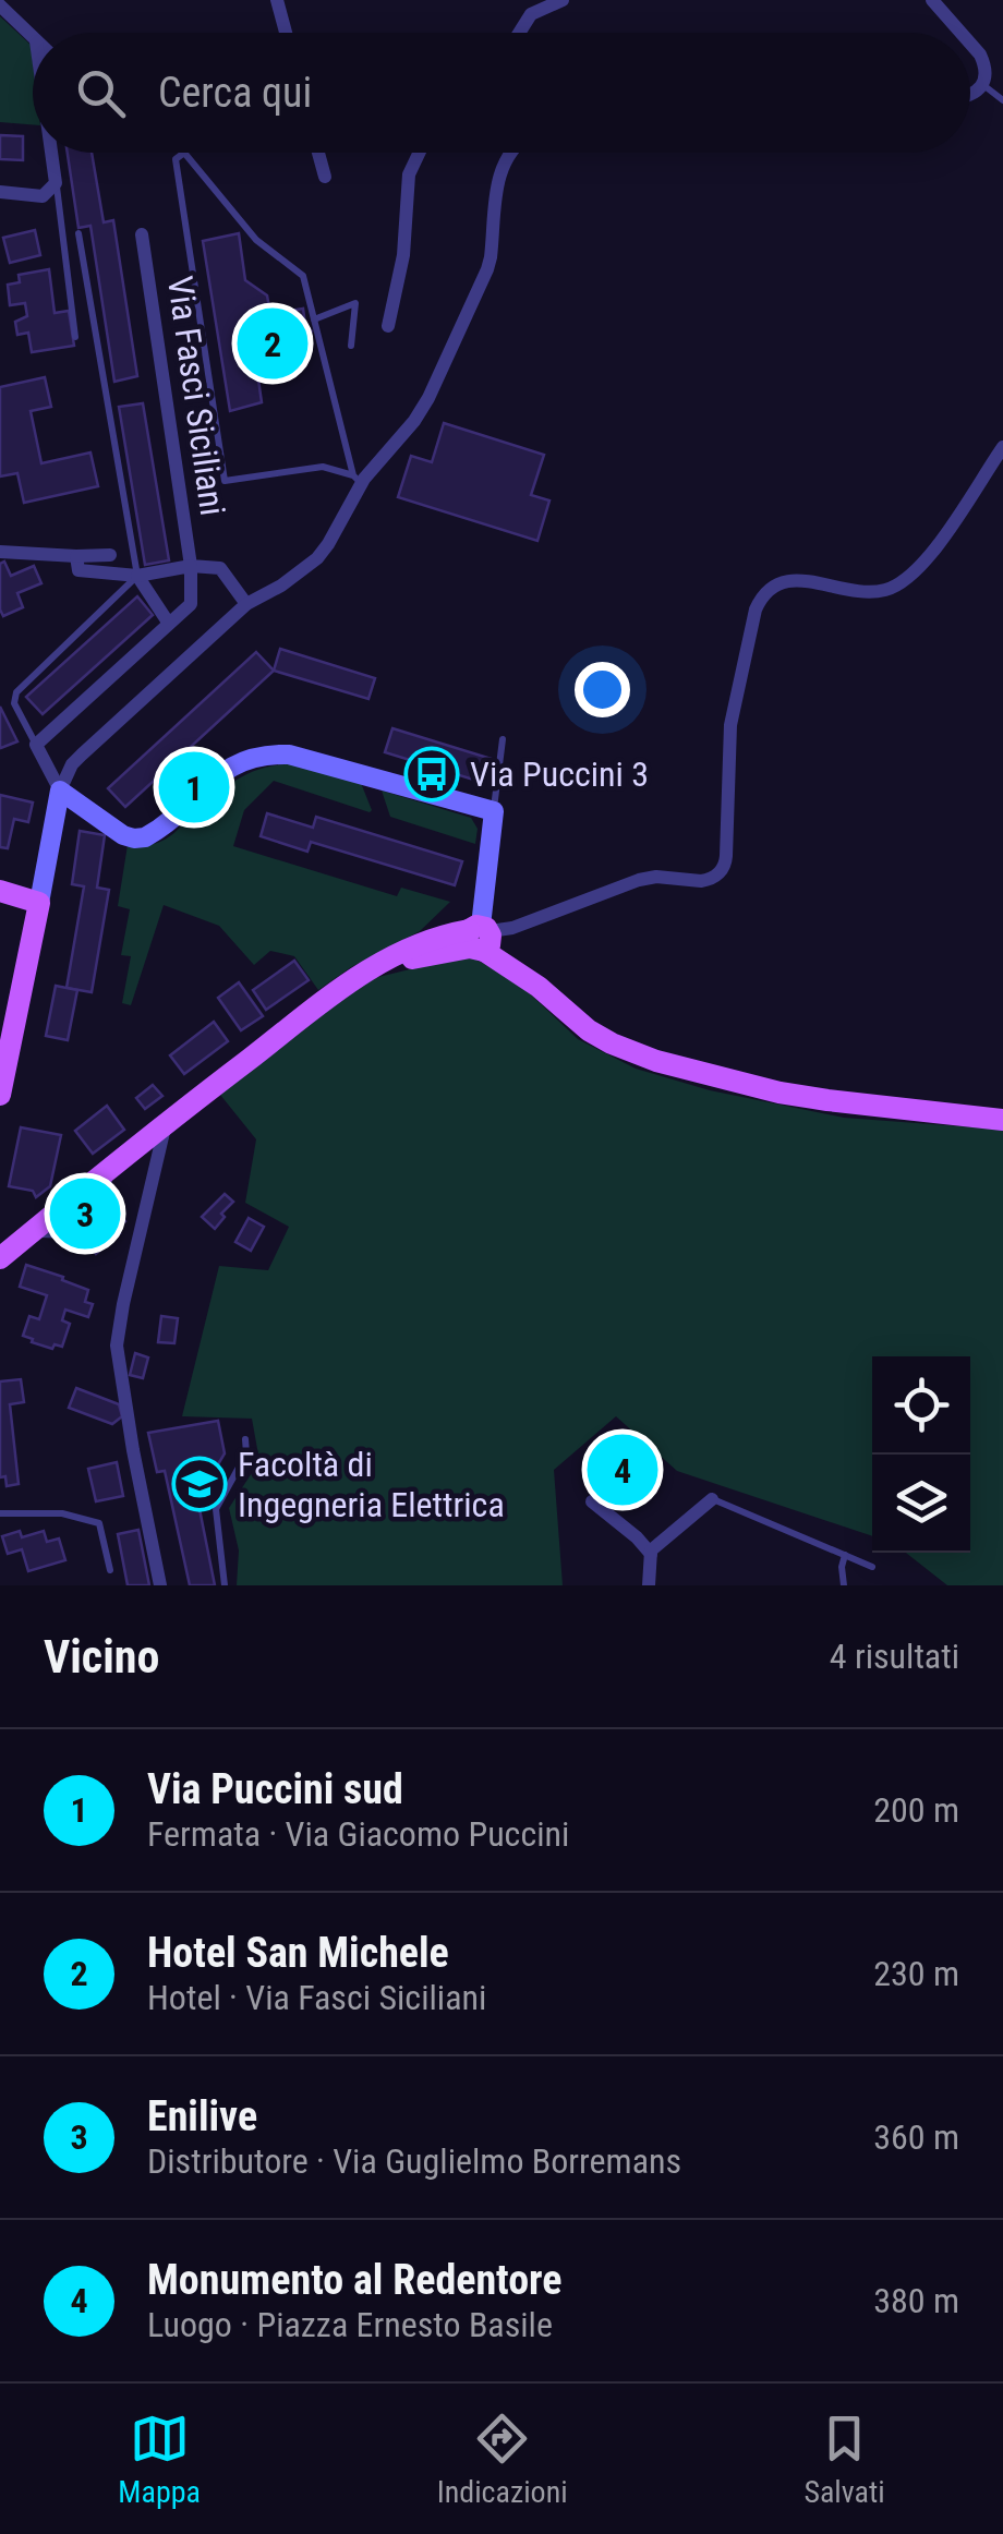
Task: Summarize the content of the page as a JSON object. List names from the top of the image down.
{
  "streets": {
    "street": ["Via Fasci Siciliani"]
  },
  "places": {
    "bus stop": ["Via Puccini 3"],
    "school or university": ["Facoltà di Ingegneria Elettrica"]
  },
  "page": {
    "search": "Cerca qui",
    "pins": [
      "2",
      "1",
      "3",
      "4"
    ],
    "heading": ["Vicino", "4 risultati"],
    "list": [
      {
        "mark": "1",
        "name": "Via Puccini sud",
        "note": "Fermata · Via Giacomo Puccini",
        "value": "200 m"
      },
      {
        "mark": "2",
        "name": "Hotel San Michele",
        "note": "Hotel · Via Fasci Siciliani",
        "value": "230 m"
      },
      {
        "mark": "3",
        "name": "Enilive",
        "note": "Distributore · Via Guglielmo Borremans",
        "value": "360 m"
      },
      {
        "mark": "4",
        "name": "Monumento al Redentore",
        "note": "Luogo · Piazza Ernesto Basile",
        "value": "380 m"
      }
    ],
    "nav": ["Mappa", "Indicazioni", "Salvati"]
  }
}
